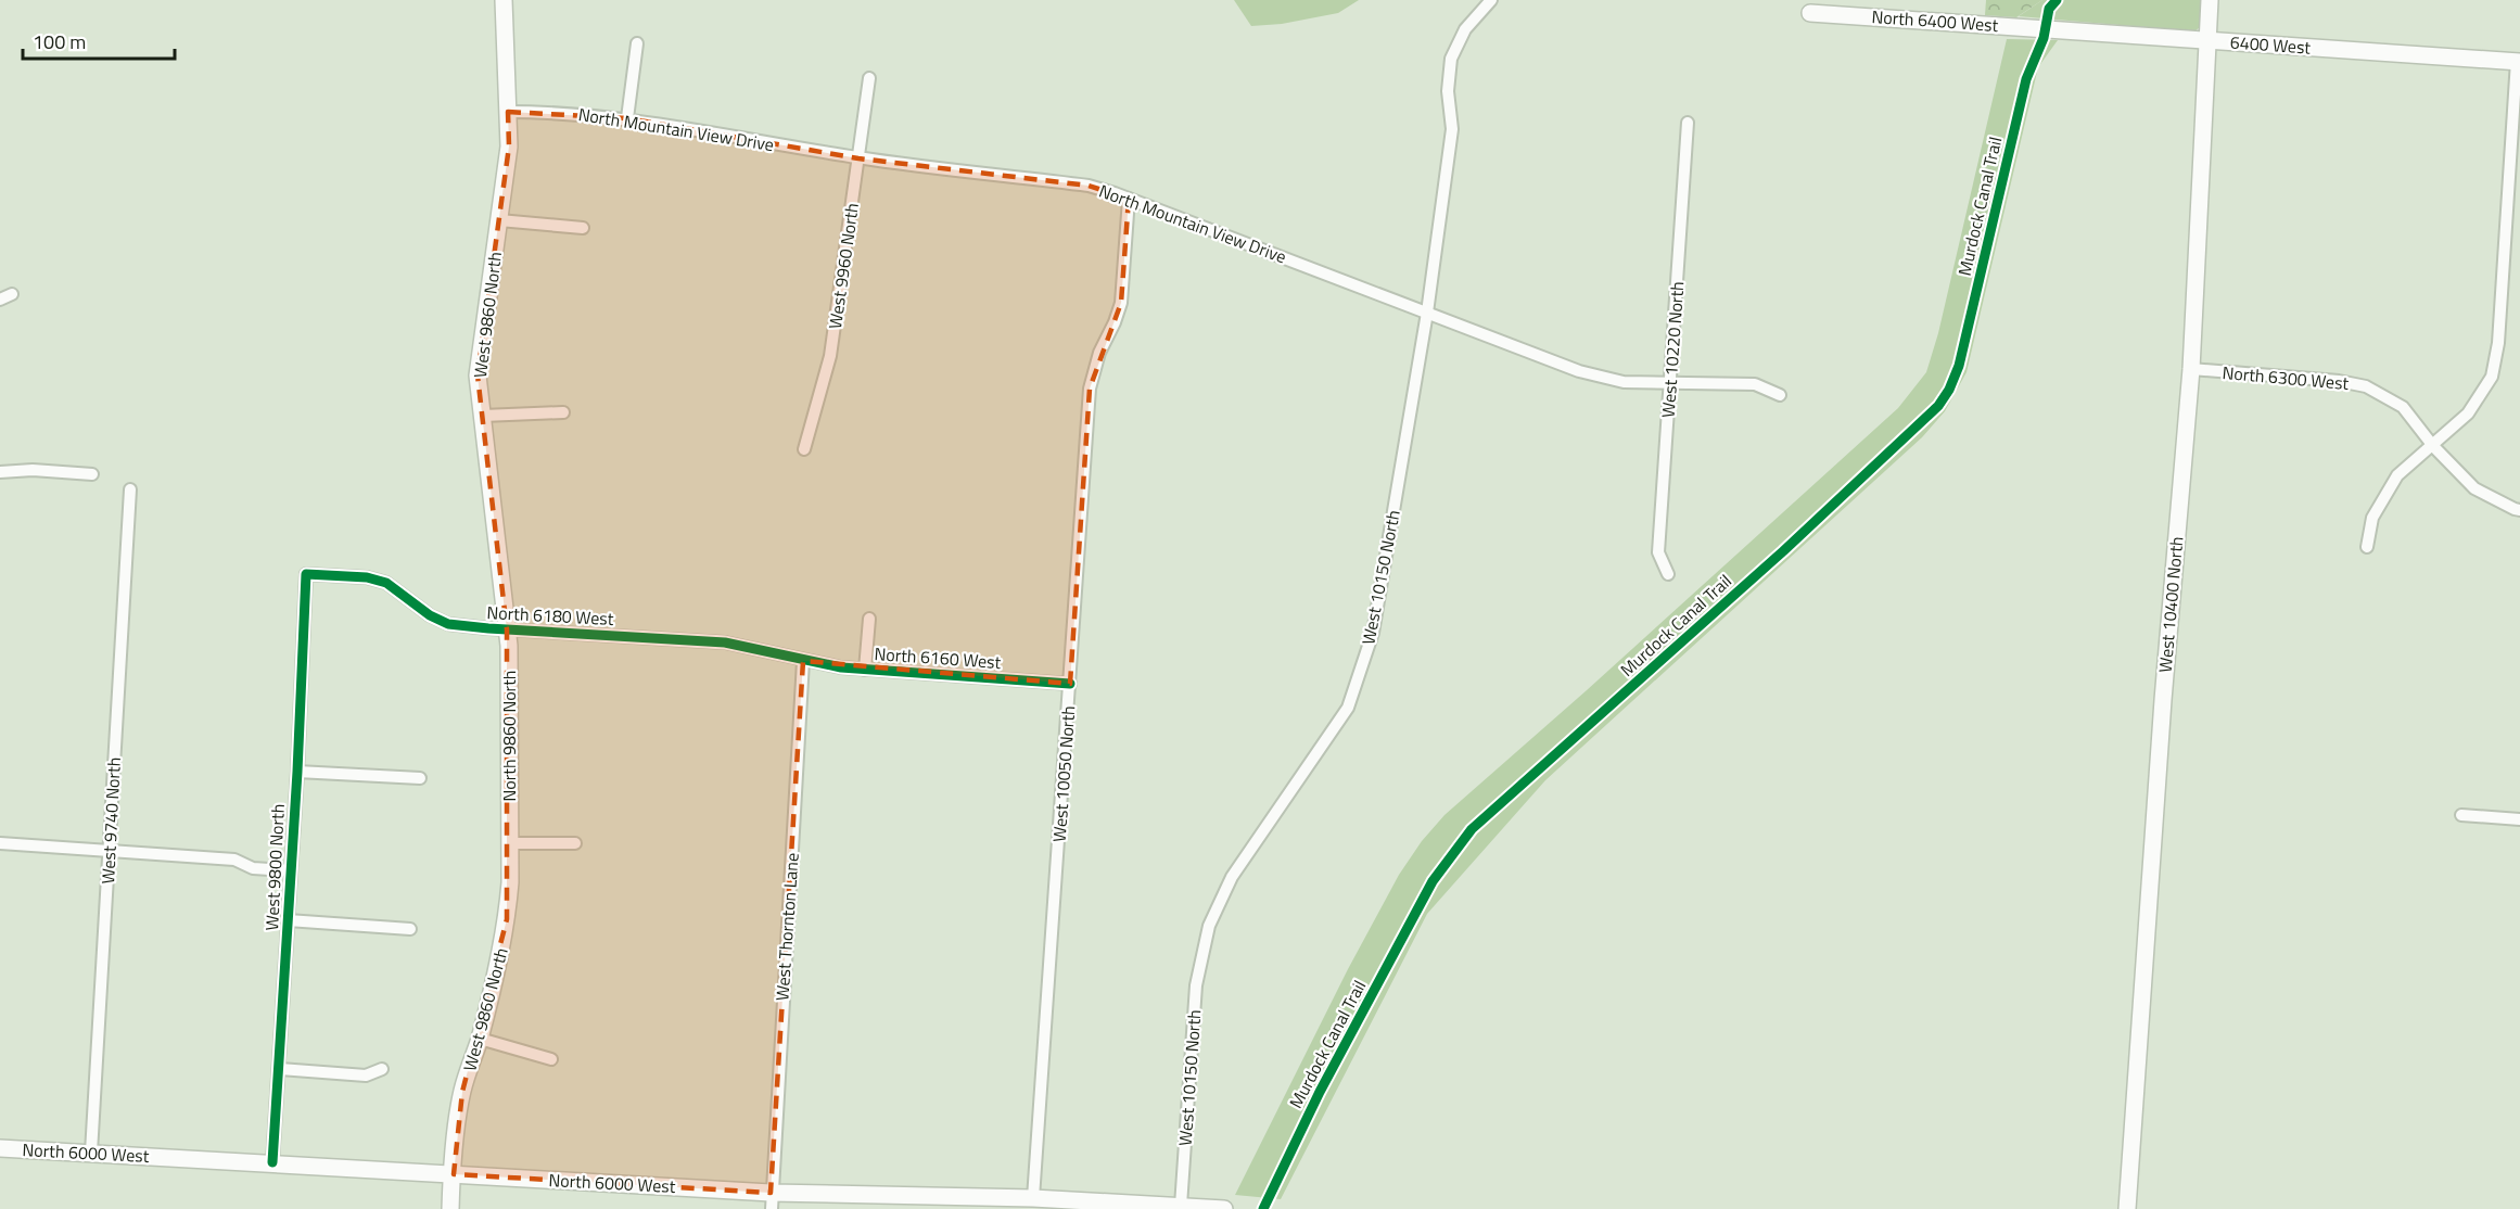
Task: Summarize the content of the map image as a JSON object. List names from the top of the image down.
{
  "streets": {
    "street": [
      "North 6400 West",
      "6400 West",
      "North Mountain View Drive",
      "West 9960 North",
      "West 9860 North",
      "West 10220 North",
      "North 6300 West",
      "West 10150 North",
      "West 10400 North",
      "North 6180 West",
      "North 6160 West",
      "North 9860 North",
      "West 10050 North",
      "West 9740 North",
      "West 9800 North",
      "West Thornton Lane",
      "North 6000 West"
    ],
    "cycle path": ["Murdock Canal Trail"]
  },
  "crossings": [
    ["North 6400 West", "6400 West"],
    ["6400 West", "West 10400 North"],
    ["North Mountain View Drive", "West 9960 North"],
    ["North Mountain View Drive", "West 9860 North"],
    ["North Mountain View Drive", "West 10220 North"],
    ["North Mountain View Drive", "West 10150 North"],
    ["North Mountain View Drive", "West 10050 North"],
    ["West 9860 North", "North 6180 West"],
    ["West 9860 North", "North 9860 North"],
    ["West 9860 North", "North 6000 West"],
    ["North 6300 West", "West 10400 North"],
    ["West 10150 North", "North 6000 West"],
    ["North 6180 West", "North 6160 West"],
    ["North 6180 West", "North 9860 North"],
    ["North 6180 West", "West 9800 North"],
    ["North 6180 West", "West Thornton Lane"],
    ["North 6160 West", "West 10050 North"],
    ["North 6160 West", "West Thornton Lane"],
    ["West 10050 North", "North 6000 West"],
    ["West 9740 North", "North 6000 West"],
    ["West 9800 North", "North 6000 West"],
    ["West Thornton Lane", "North 6000 West"]
  ],
  "scale_bar": "100 m"
}
